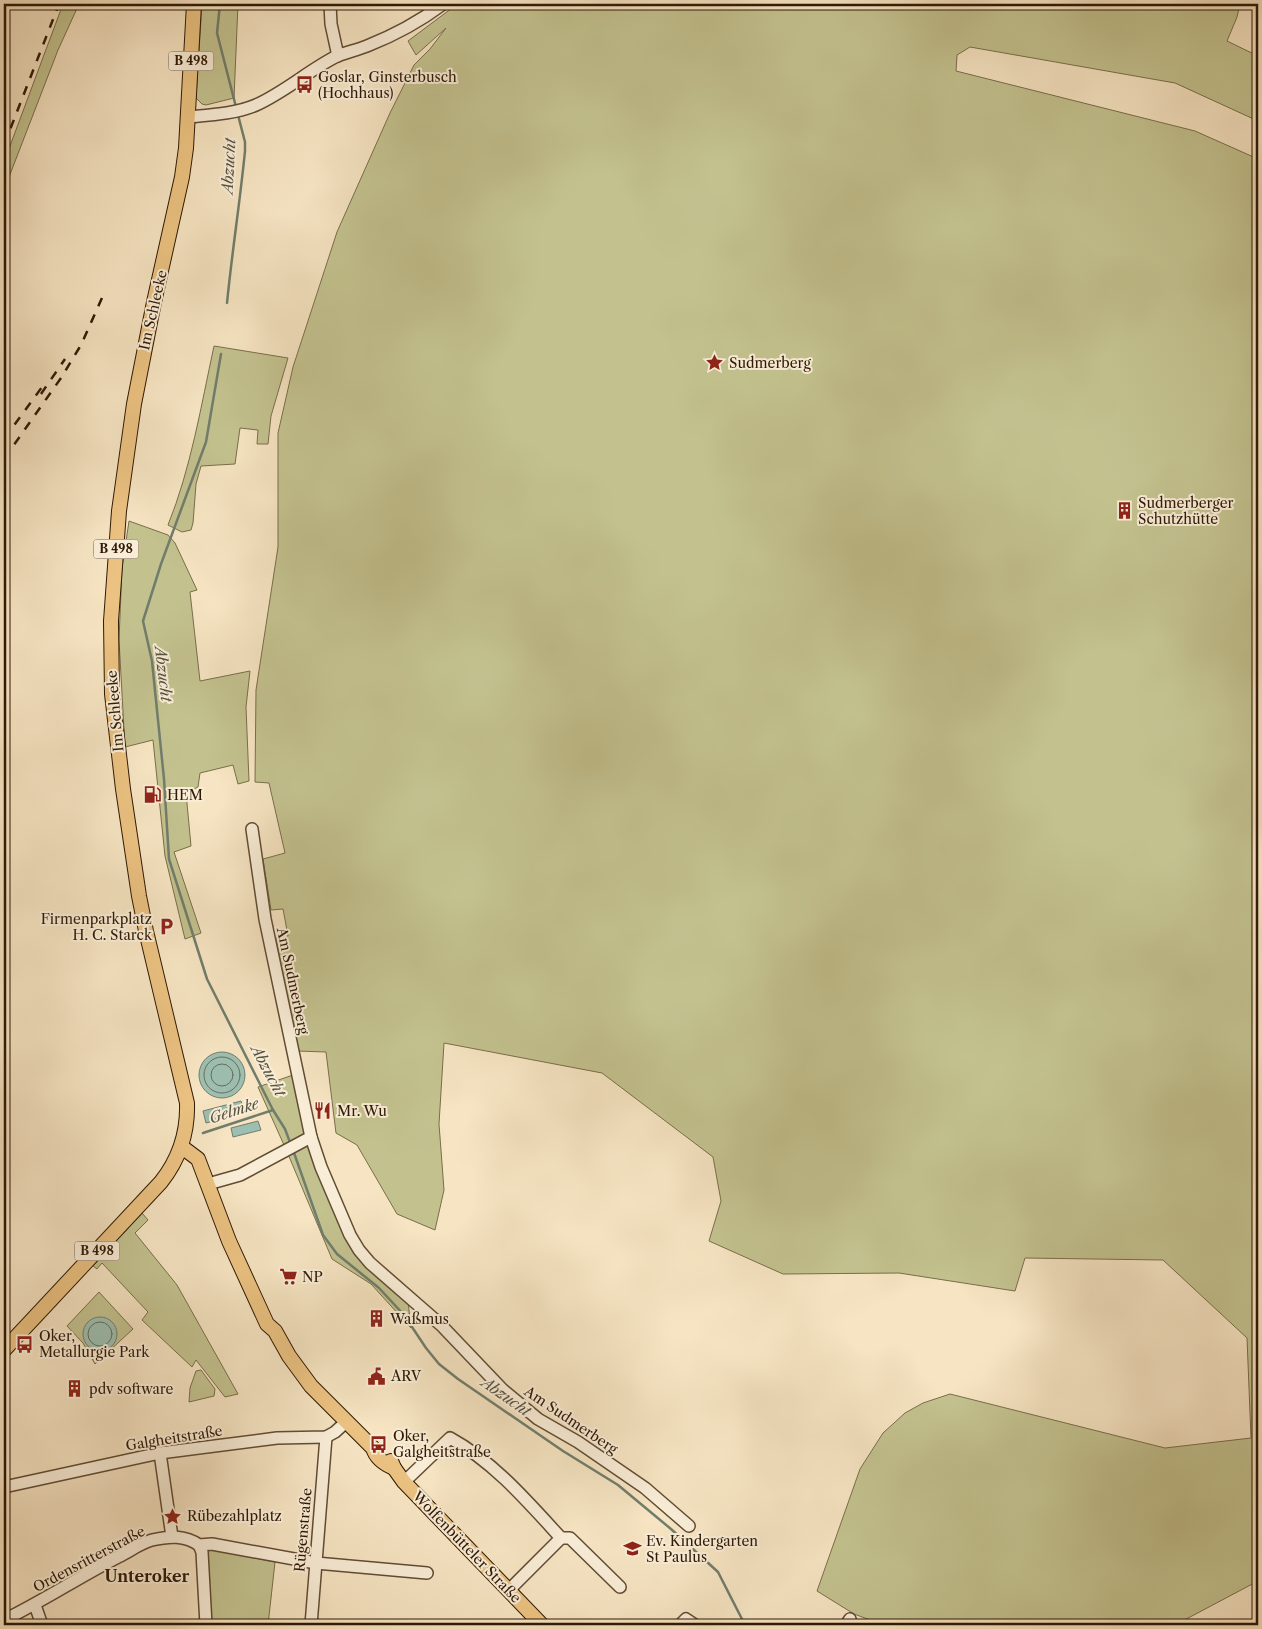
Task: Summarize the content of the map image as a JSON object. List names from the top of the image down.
{
  "streets": {
    "main road": ["B 498", "Im Schleeke", "Wolfenbütteler Straße"],
    "street": [
      "Am Sudmerberg",
      "Galgheitstraße",
      "Rügenstraße",
      "Ordensritterstraße"
    ]
  },
  "crossings": [
    ["Im Schleeke", "Wolfenbütteler Straße"],
    ["Galgheitstraße", "Rügenstraße"],
    ["Rügenstraße", "Ordensritterstraße"]
  ],
  "districts": ["Unteroker"],
  "water": ["Abzucht", "Gelmke"],
  "places": {
    "bus stop": ["Goslar, Ginsterbusch (Hochhaus)", "Oker, Metallurgie Park", "Oker, Galgheitstraße"],
    "place": ["Sudmerberg", "Rübezahlplatz"],
    "building": ["Sudmerberger Schutzhütte", "Waßmus", "pdv software"],
    "fuel station": ["HEM"],
    "parking": ["Firmenparkplatz H. C. Starck"],
    "restaurant": ["Mr. Wu"],
    "supermarket": ["NP"],
    "public building": ["ARV"],
    "school or university": ["Ev. Kindergarten St Paulus"]
  }
}
